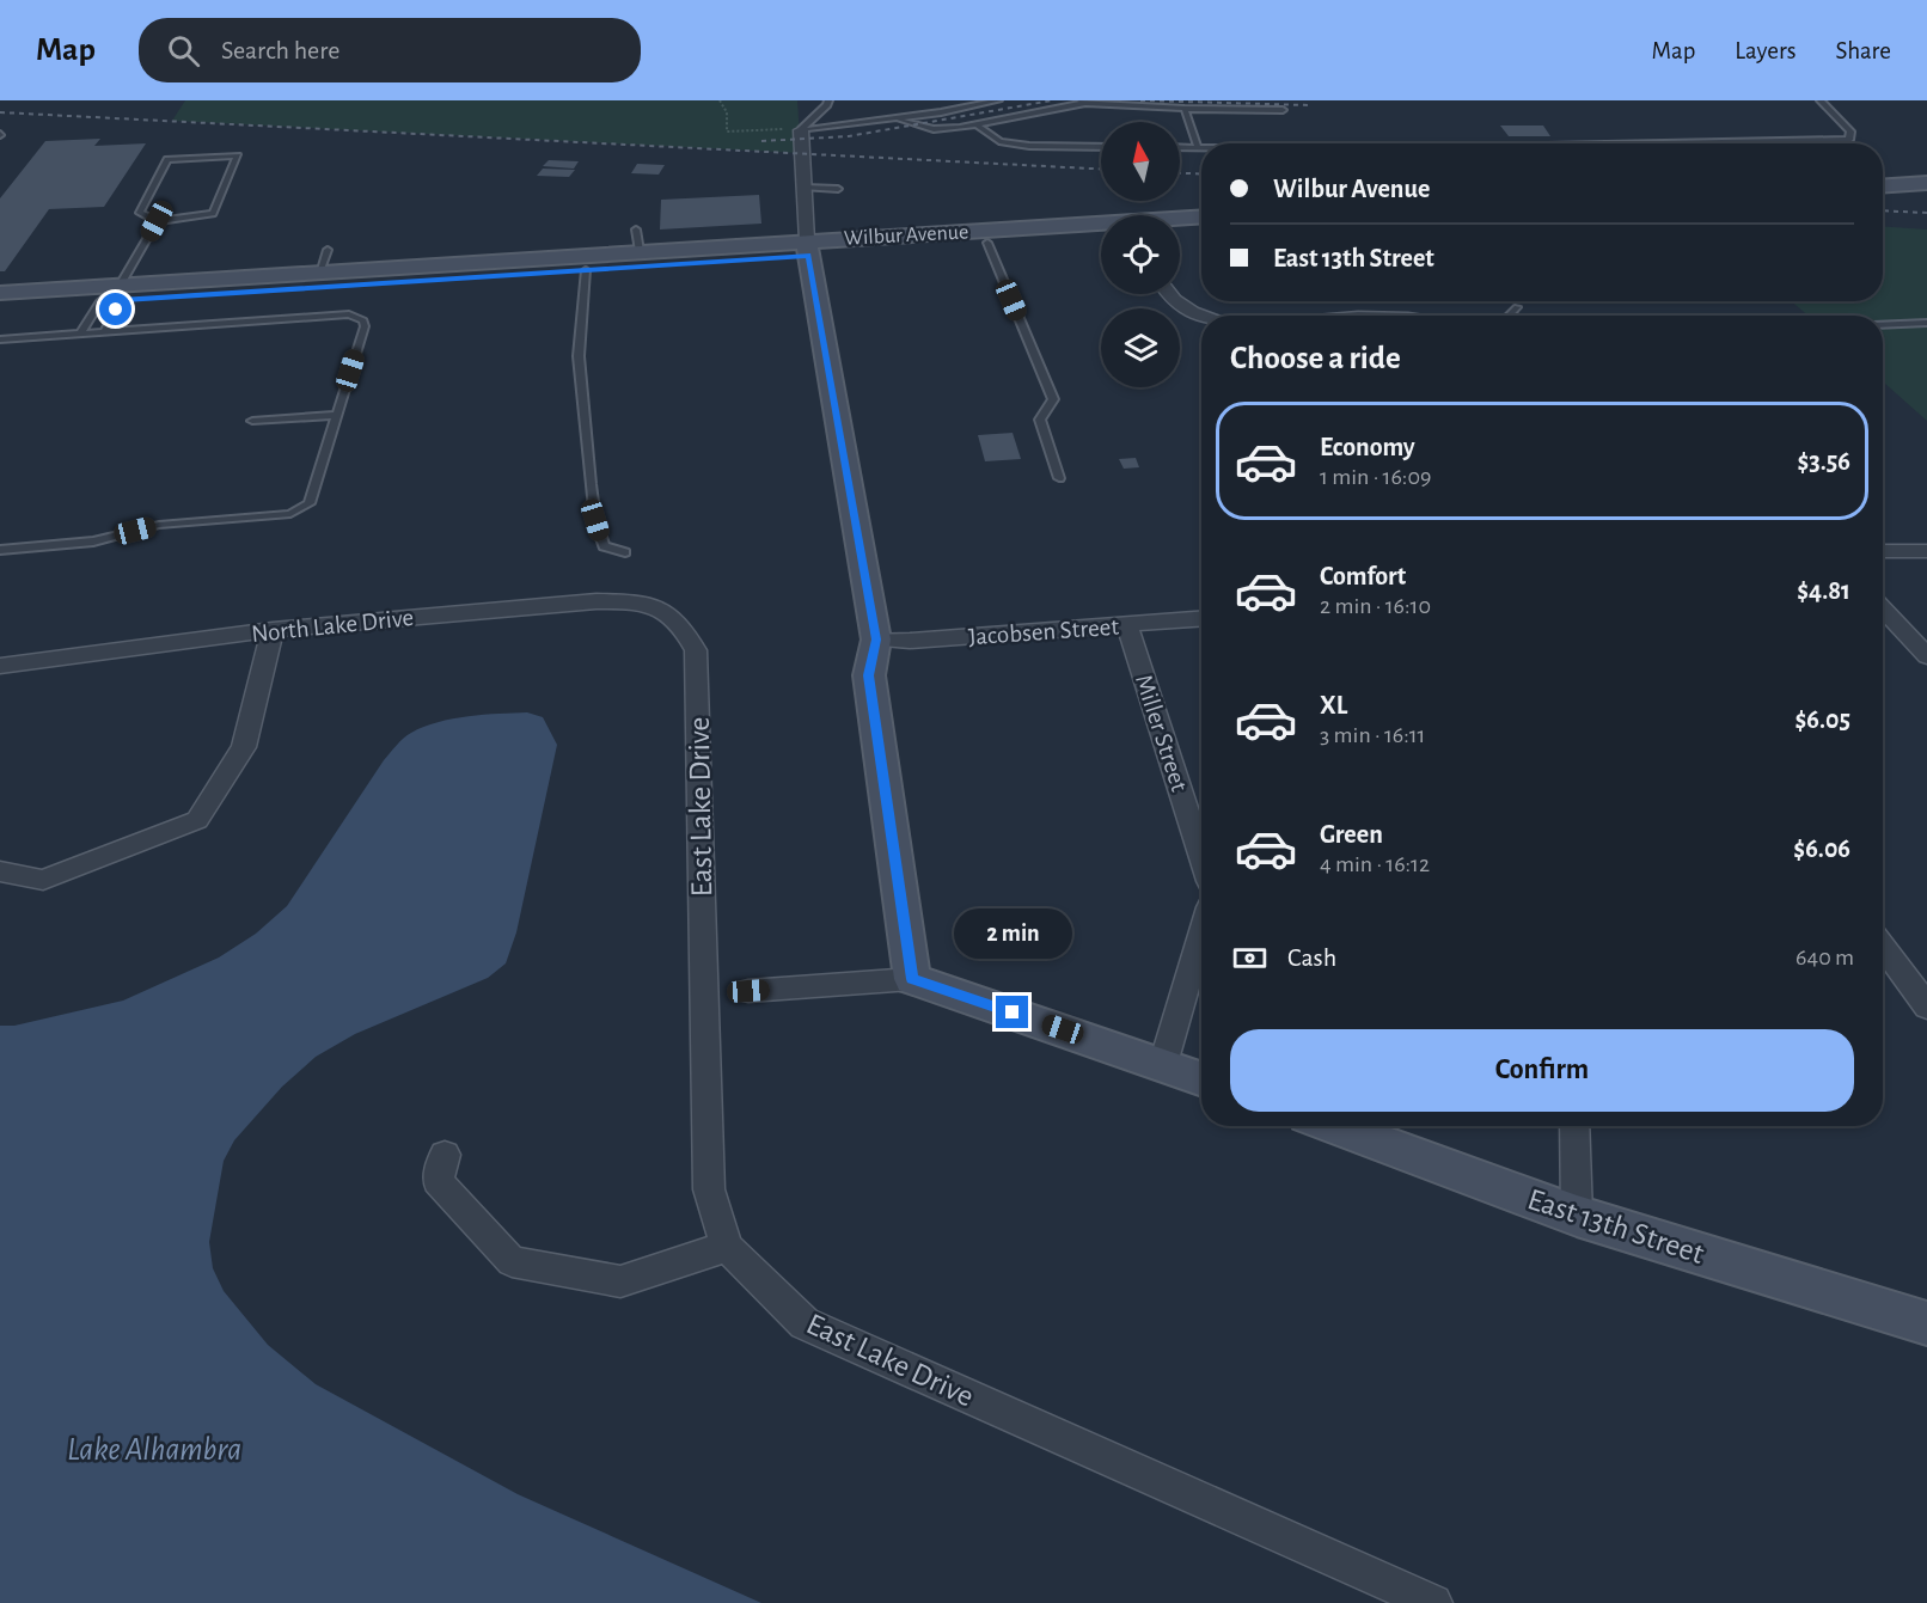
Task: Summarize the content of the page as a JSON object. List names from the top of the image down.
{
  "streets": {
    "main road": ["Wilbur Avenue", "East 13th Street"],
    "street": [
      "North Lake Drive",
      "Jacobsen Street",
      "Miller Street",
      "East Lake Drive"
    ]
  },
  "crossings": [
    ["North Lake Drive", "East Lake Drive"],
    ["Jacobsen Street", "Miller Street"]
  ],
  "water": ["Lake Alhambra"],
  "north": "top",
  "page": {
    "header": "Map",
    "search": "Search here",
    "nav": ["Map", "Layers", "Share"],
    "banner": ["Wilbur Avenue", "East 13th Street"],
    "heading": "Choose a ride",
    "list": [
      {
        "name": "Economy",
        "note": "1 min · 16:09",
        "value": "$3.56"
      },
      {
        "name": "Comfort",
        "note": "2 min · 16:10",
        "value": "$4.81"
      },
      {
        "name": "XL",
        "note": "3 min · 16:11",
        "value": "$6.05"
      },
      {
        "name": "Green",
        "note": "4 min · 16:12",
        "value": "$6.06"
      }
    ],
    "bubble": "2 min",
    "pay": ["Cash", "640 m"],
    "buttons": "Confirm"
  }
}
